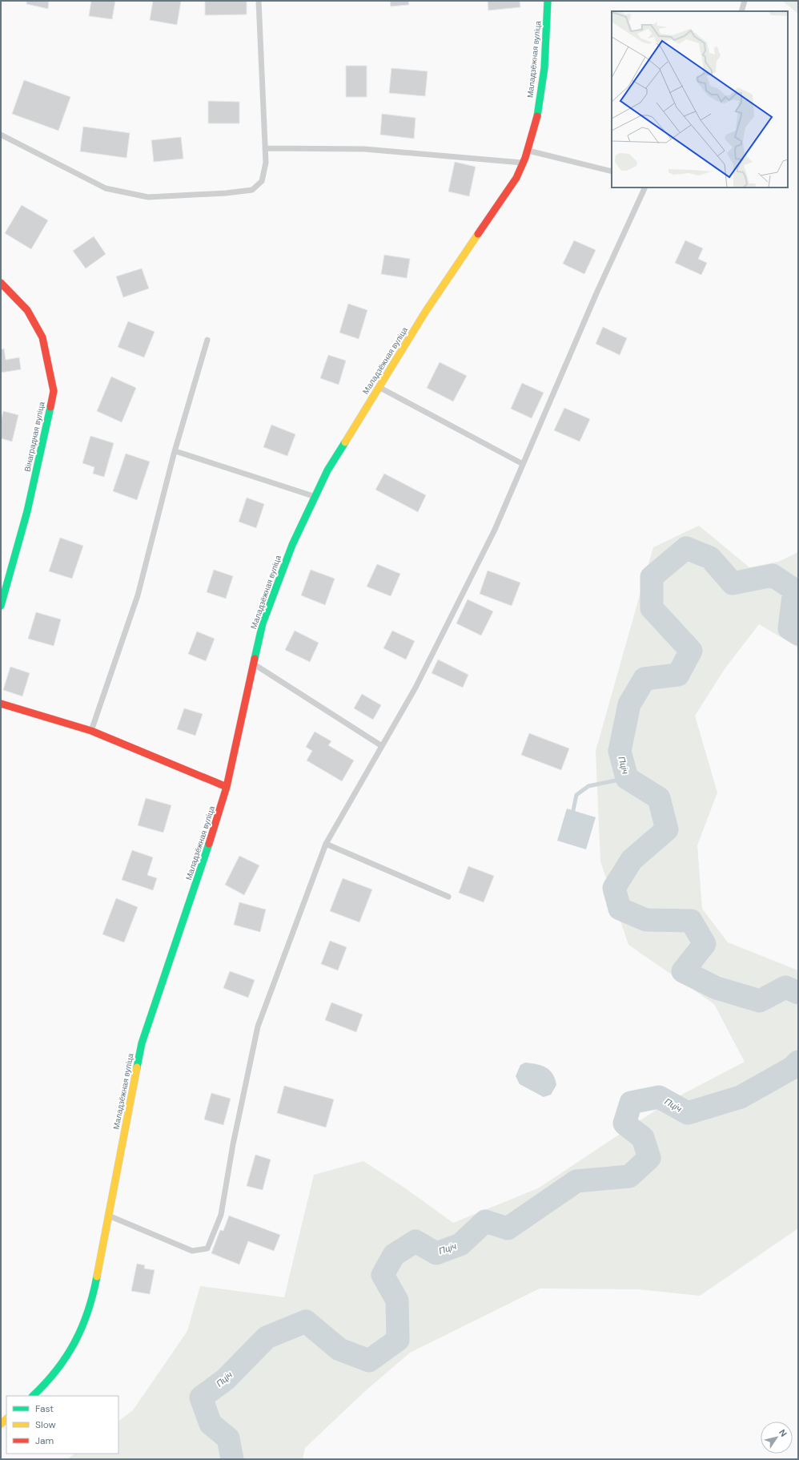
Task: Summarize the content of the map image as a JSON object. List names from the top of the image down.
{
  "streets": {
    "street": ["Маладзёжная вуліца", "Вінаградная вуліца"]
  },
  "water": ["Пціч"],
  "legend": ["Fast", "Slow", "Jam"],
  "north": "top right"
}
